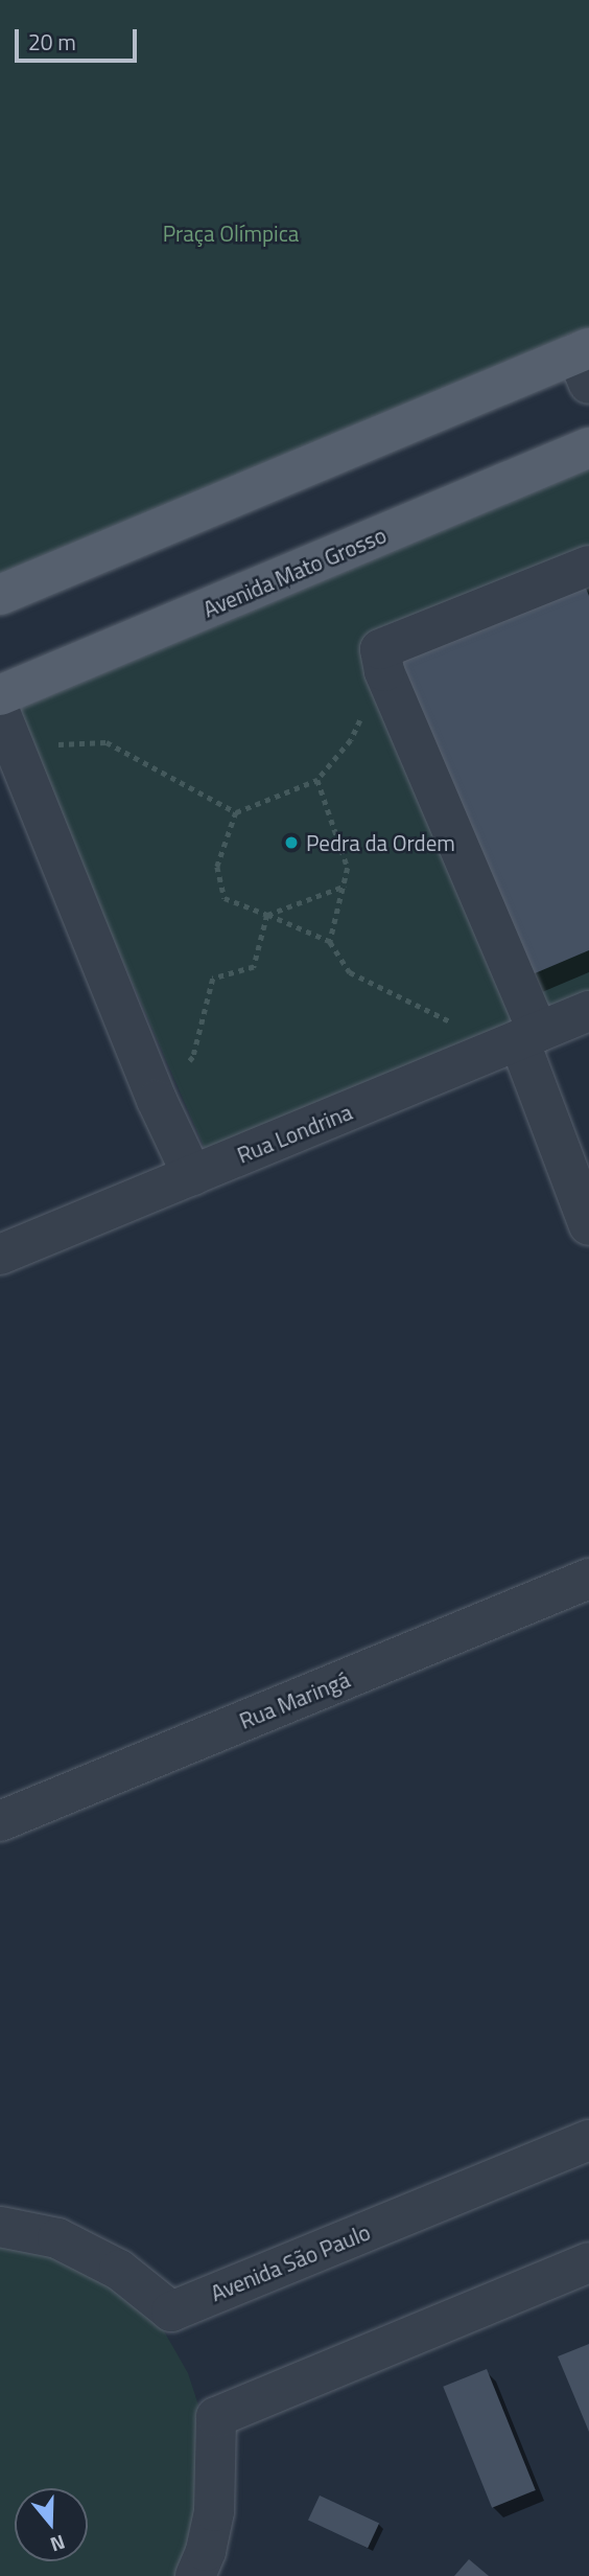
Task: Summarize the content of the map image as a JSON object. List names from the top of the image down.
{
  "streets": {
    "main road": ["Avenida Mato Grosso"],
    "street": ["Rua Londrina", "Rua Maringá", "Avenida São Paulo"]
  },
  "parks": ["Praça Olímpica"],
  "places": ["Pedra da Ordem"],
  "scale_bar": "20 m",
  "north": "bottom"
}
